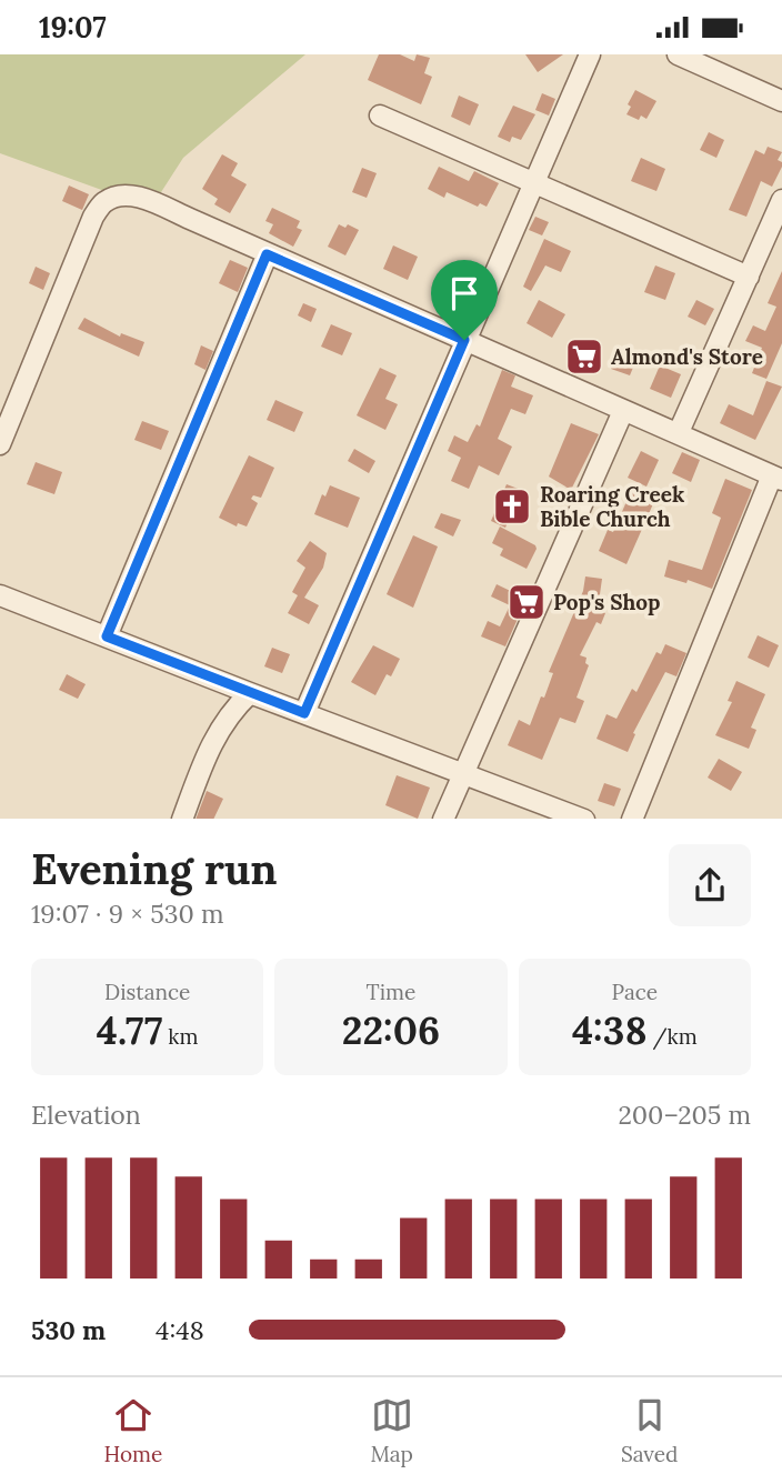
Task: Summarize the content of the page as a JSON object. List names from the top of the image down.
{
  "places": {
    "supermarket": ["Almond's Store", "Pop's Shop"],
    "church": ["Roaring Creek Bible Church"]
  },
  "page": {
    "status": "19:07",
    "heading": ["Evening run", "19:07 · 9 × 530 m"],
    "stats": [
      ["Distance", "4.77 km"],
      ["Time", "22:06"],
      ["Pace", "4:38 /km"]
    ],
    "chart": ["Elevation", "200–205 m"],
    "list": [
      {
        "name": "530 m",
        "note": "4:48"
      }
    ],
    "tabs": ["Home", "Map", "Saved"]
  }
}
